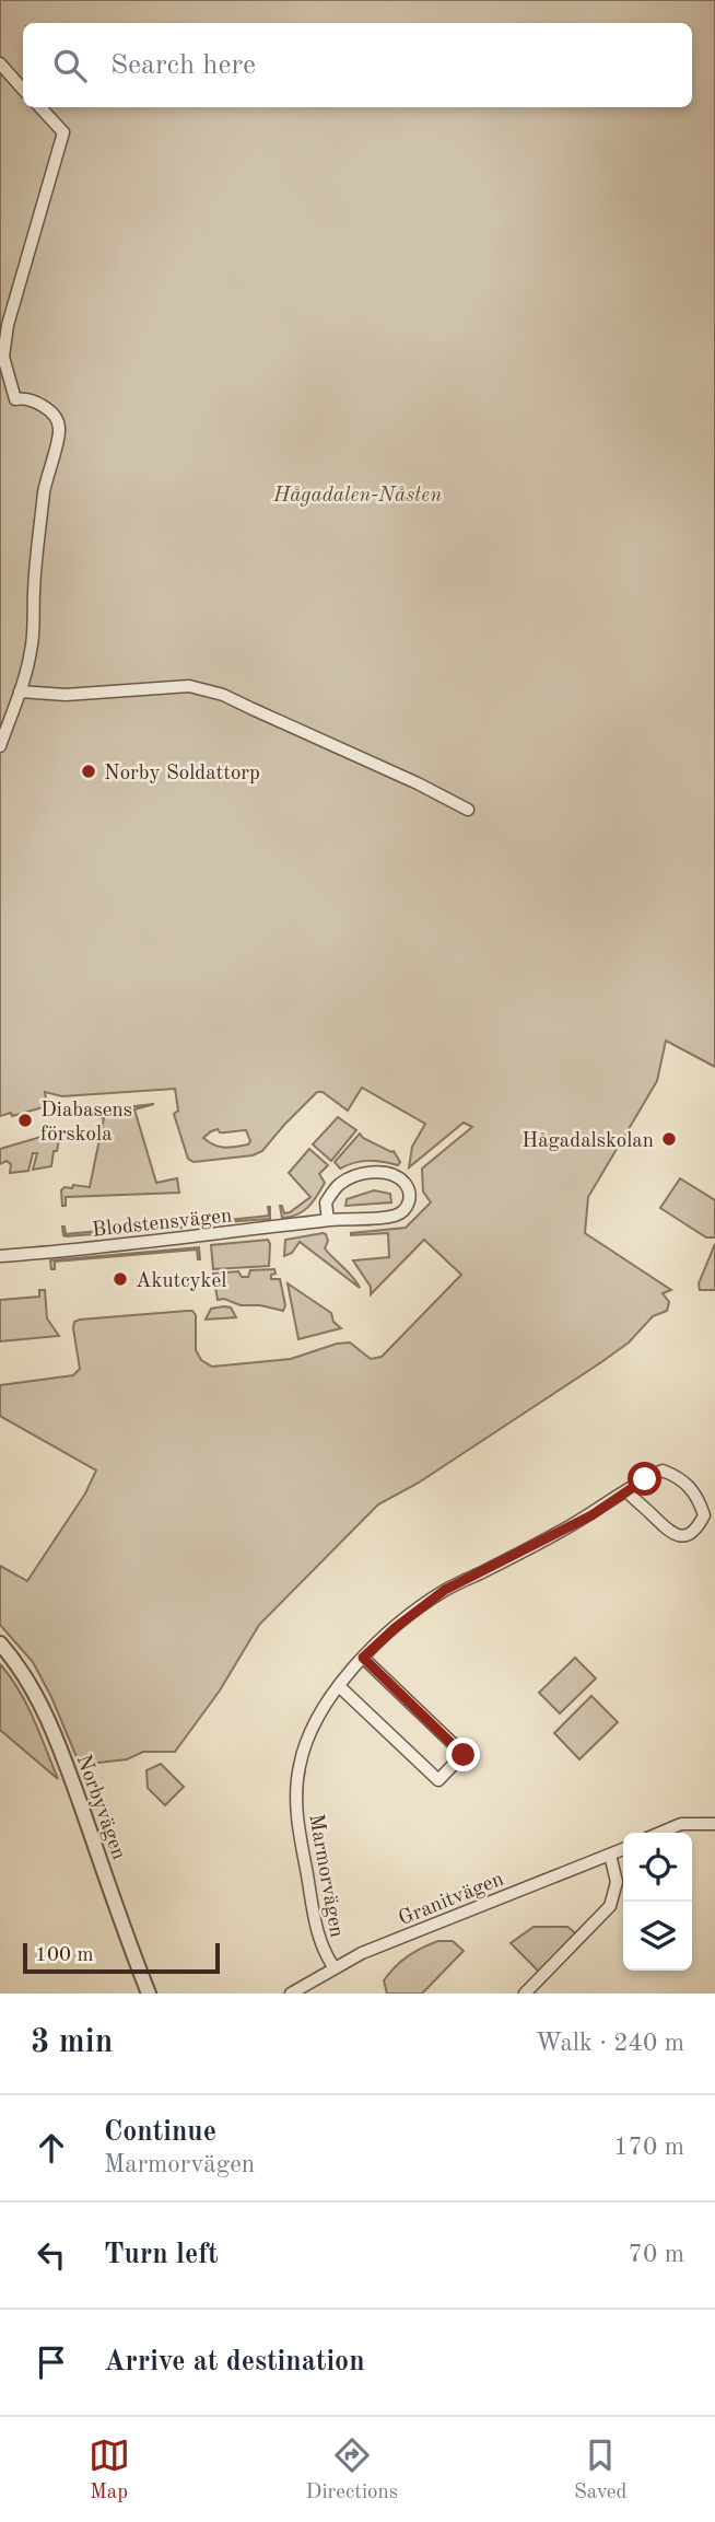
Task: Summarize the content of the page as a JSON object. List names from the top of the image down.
{
  "streets": {
    "street": [
      "Blodstensvägen",
      "Norbyvägen",
      "Marmorvägen",
      "Granitvägen"
    ]
  },
  "crossings": [
    ["Marmorvägen", "Granitvägen"]
  ],
  "parks": ["Hågadalen-Nåsten"],
  "places": [
    "Norby Soldattorp",
    "Diabasens förskola",
    "Hågadalskolan",
    "Akutcykel"
  ],
  "scale_bar": "100 m",
  "page": {
    "search": "Search here",
    "scale": "100 m",
    "heading": ["3 min", "Walk · 240 m"],
    "list": [
      ["Continue", "Marmorvägen", "170 m"],
      ["Turn left", "70 m"],
      "Arrive at destination"
    ],
    "nav": ["Map", "Directions", "Saved"]
  }
}
